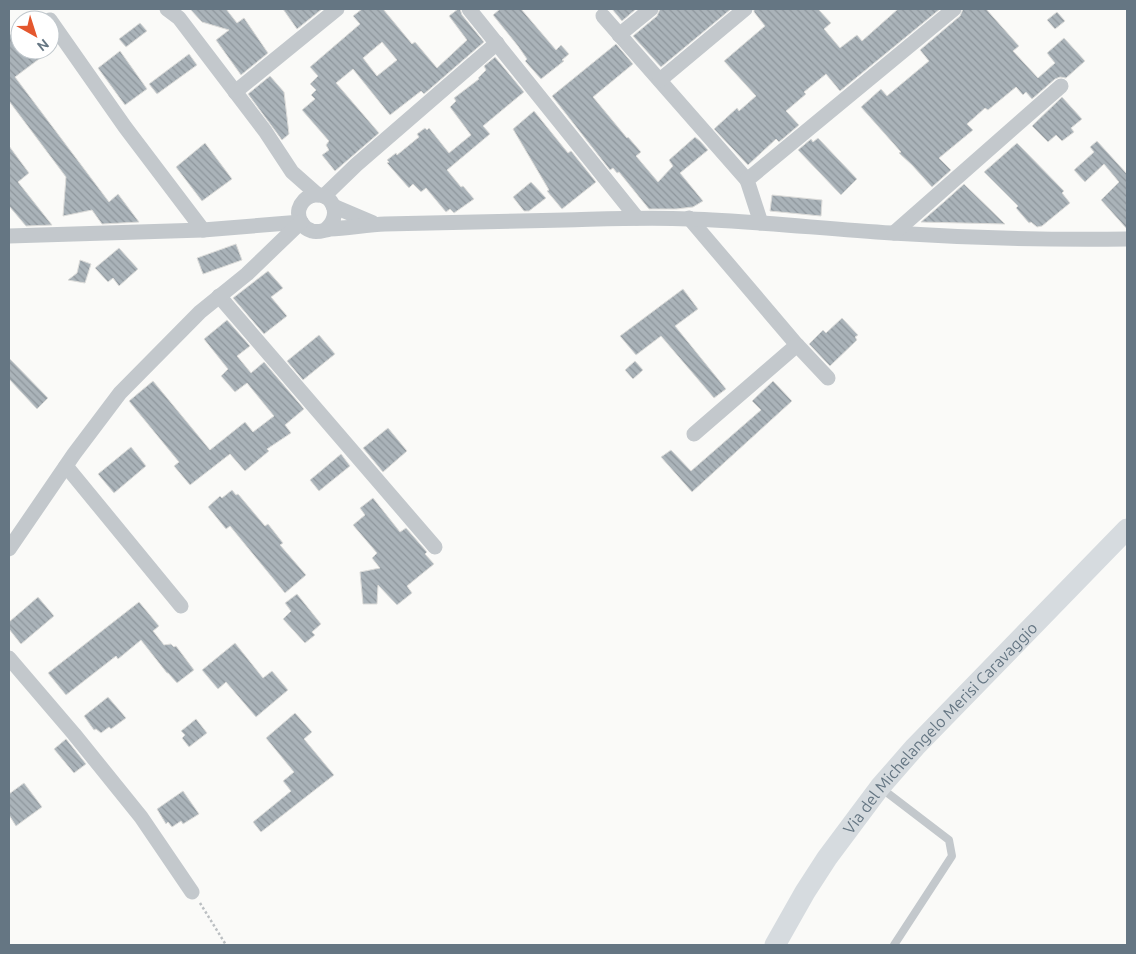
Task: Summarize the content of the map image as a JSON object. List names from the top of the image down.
{
  "streets": {
    "street": ["Via del Michelangelo Merisi Caravaggio"]
  },
  "north": "bottom right"
}
